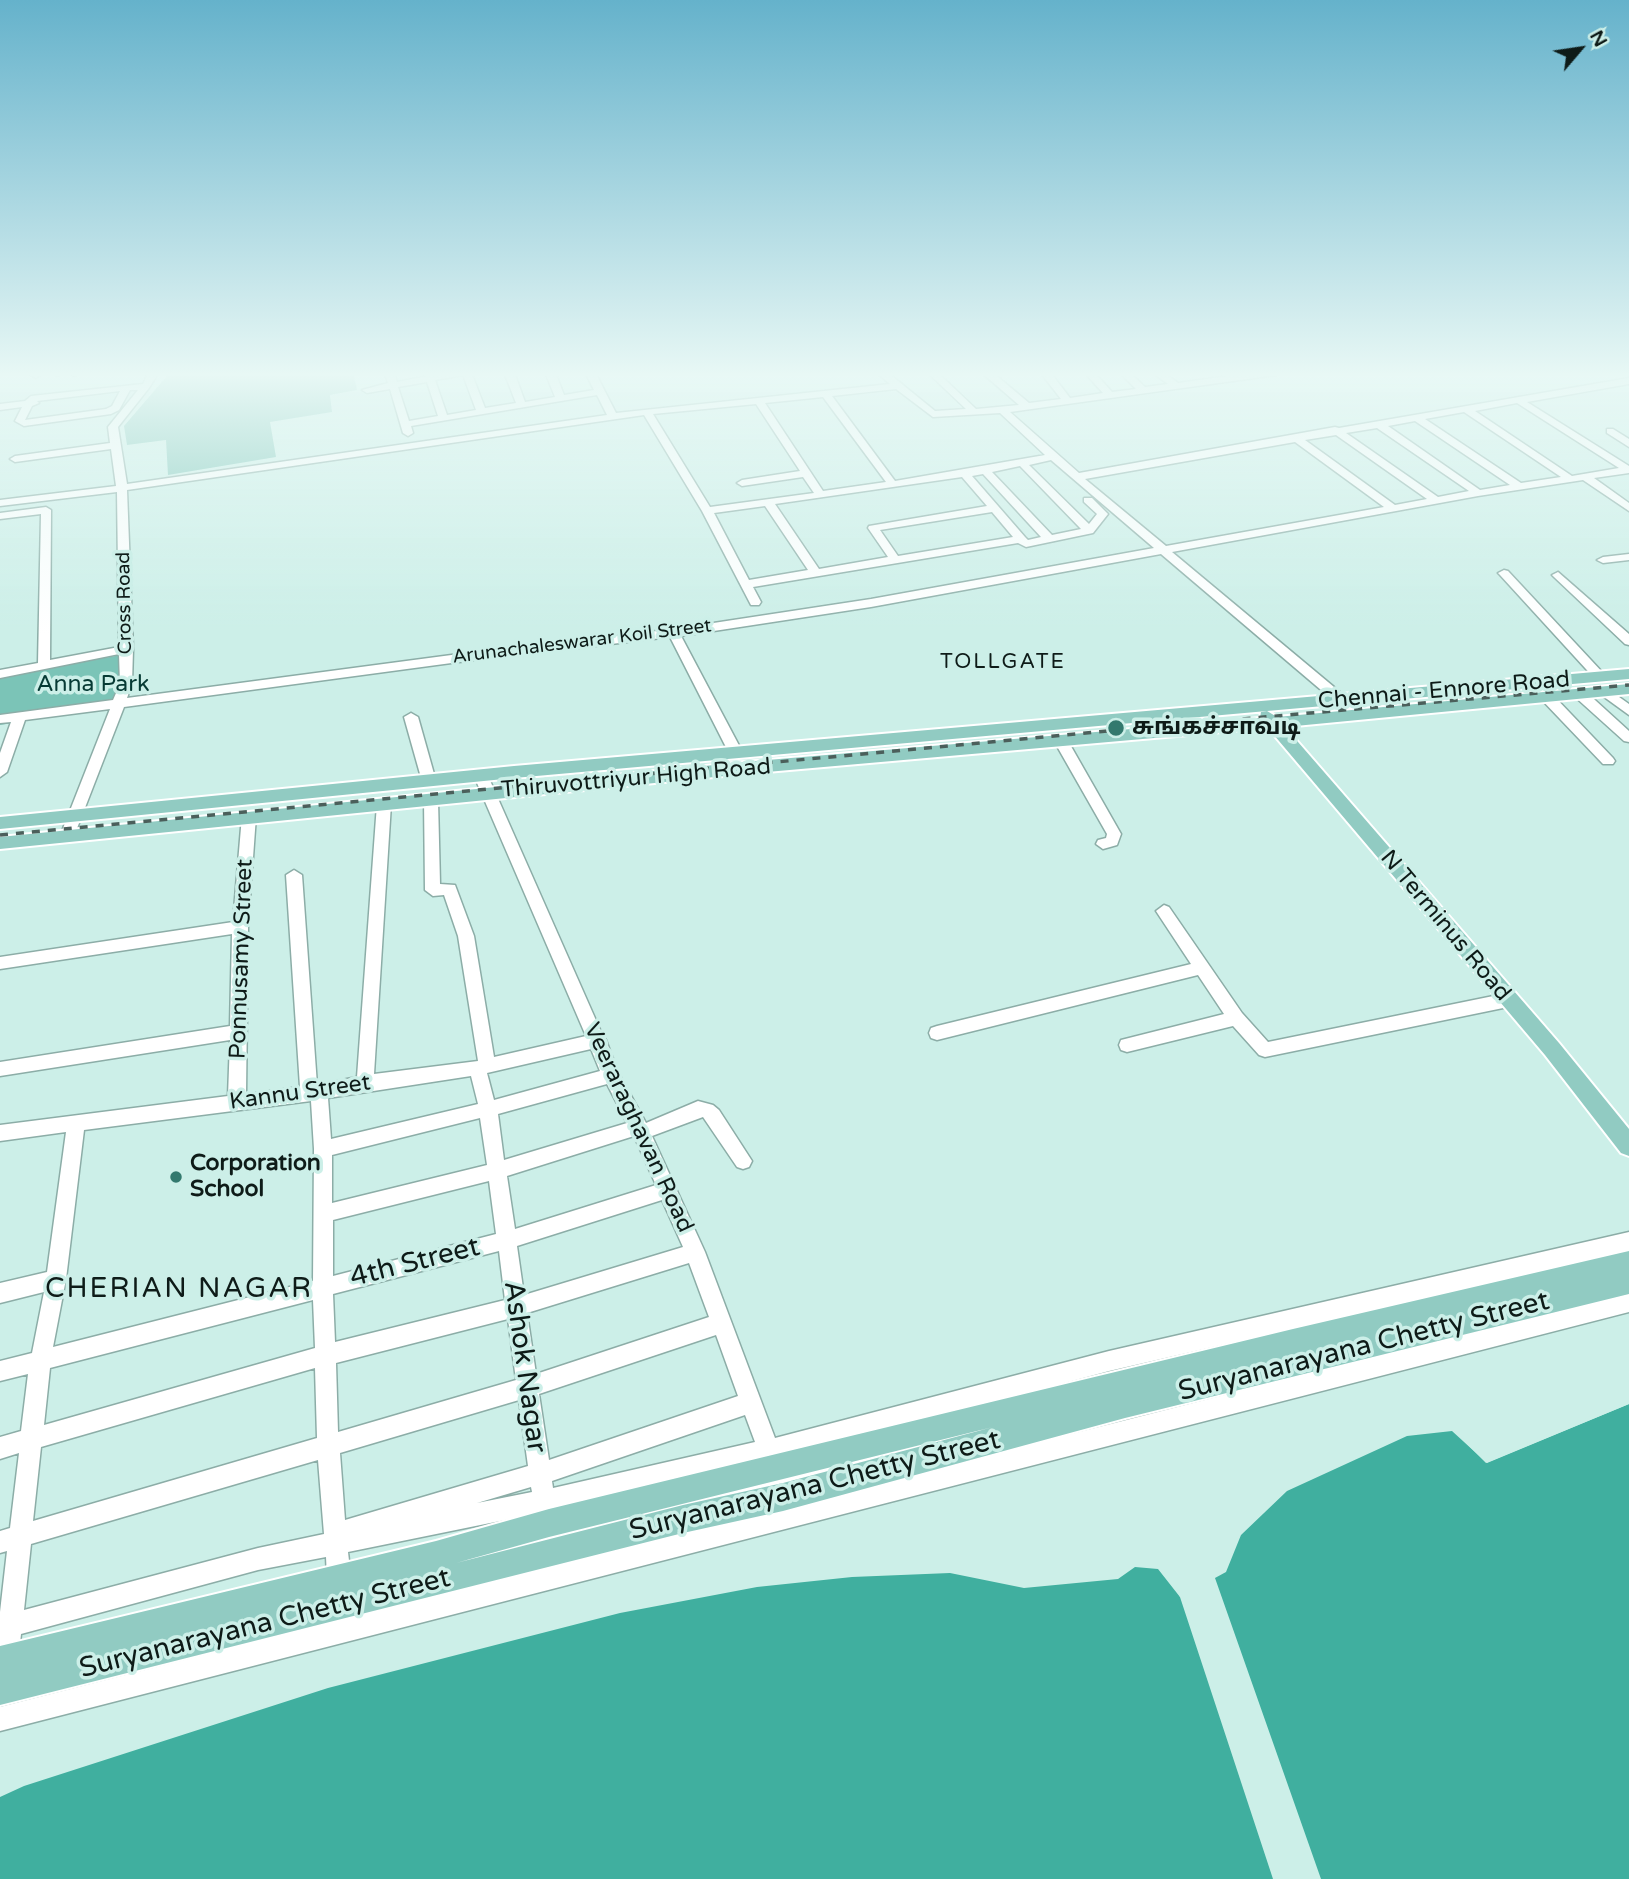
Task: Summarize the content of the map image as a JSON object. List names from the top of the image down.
{
  "streets": {
    "main road": [
      "Chennai - Ennore Road",
      "Thiruvottriyur High Road",
      "N Terminus Road",
      "Suryanarayana Chetty Street"
    ],
    "street": [
      "Cross Road",
      "Arunachaleswarar Koil Street",
      "Ponnusamy Street",
      "Kannu Street",
      "Veeraraghavan Road",
      "4th Street",
      "Ashok Nagar"
    ]
  },
  "crossings": [
    ["Chennai - Ennore Road", "Thiruvottriyur High Road"],
    ["Chennai - Ennore Road", "N Terminus Road"],
    ["Thiruvottriyur High Road", "N Terminus Road"],
    ["Thiruvottriyur High Road", "Ponnusamy Street"],
    ["Thiruvottriyur High Road", "Veeraraghavan Road"],
    ["Ponnusamy Street", "Kannu Street"],
    ["Kannu Street", "Veeraraghavan Road"],
    ["Kannu Street", "Ashok Nagar"],
    ["Veeraraghavan Road", "4th Street"],
    ["Veeraraghavan Road", "Suryanarayana Chetty Street"],
    ["4th Street", "Ashok Nagar"]
  ],
  "districts": ["TOLLGATE", "CHERIAN NAGAR"],
  "parks": ["Anna Park"],
  "places": ["சுங்கச்சாவடி", "Corporation School"],
  "north": "top right"
}
